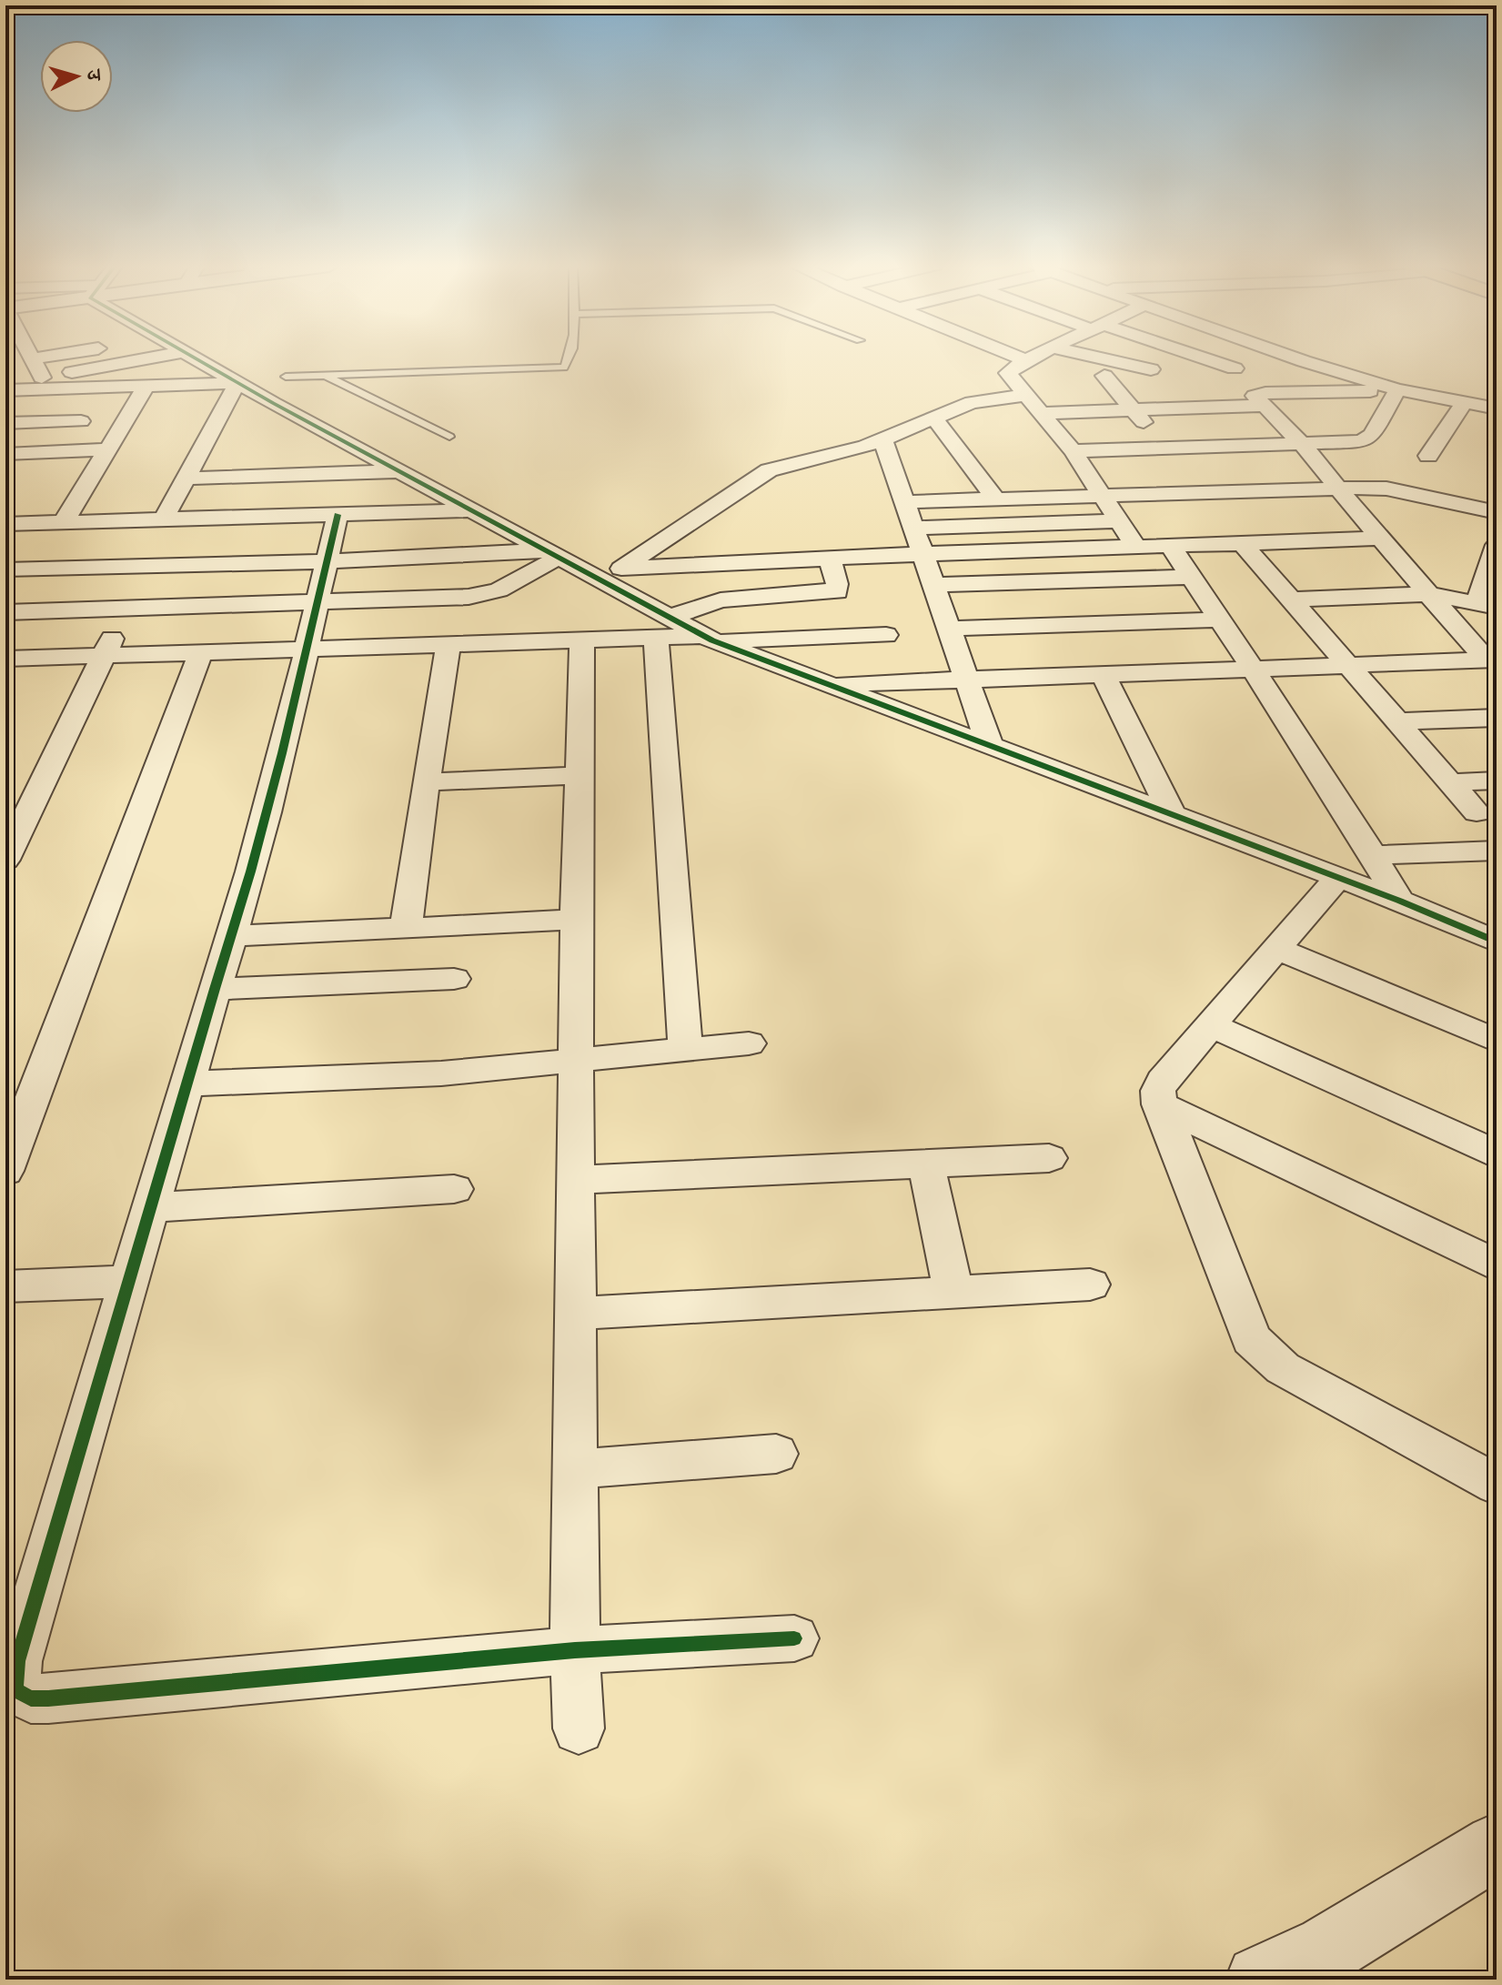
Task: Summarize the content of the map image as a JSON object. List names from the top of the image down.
{
  "north": "right"
}
